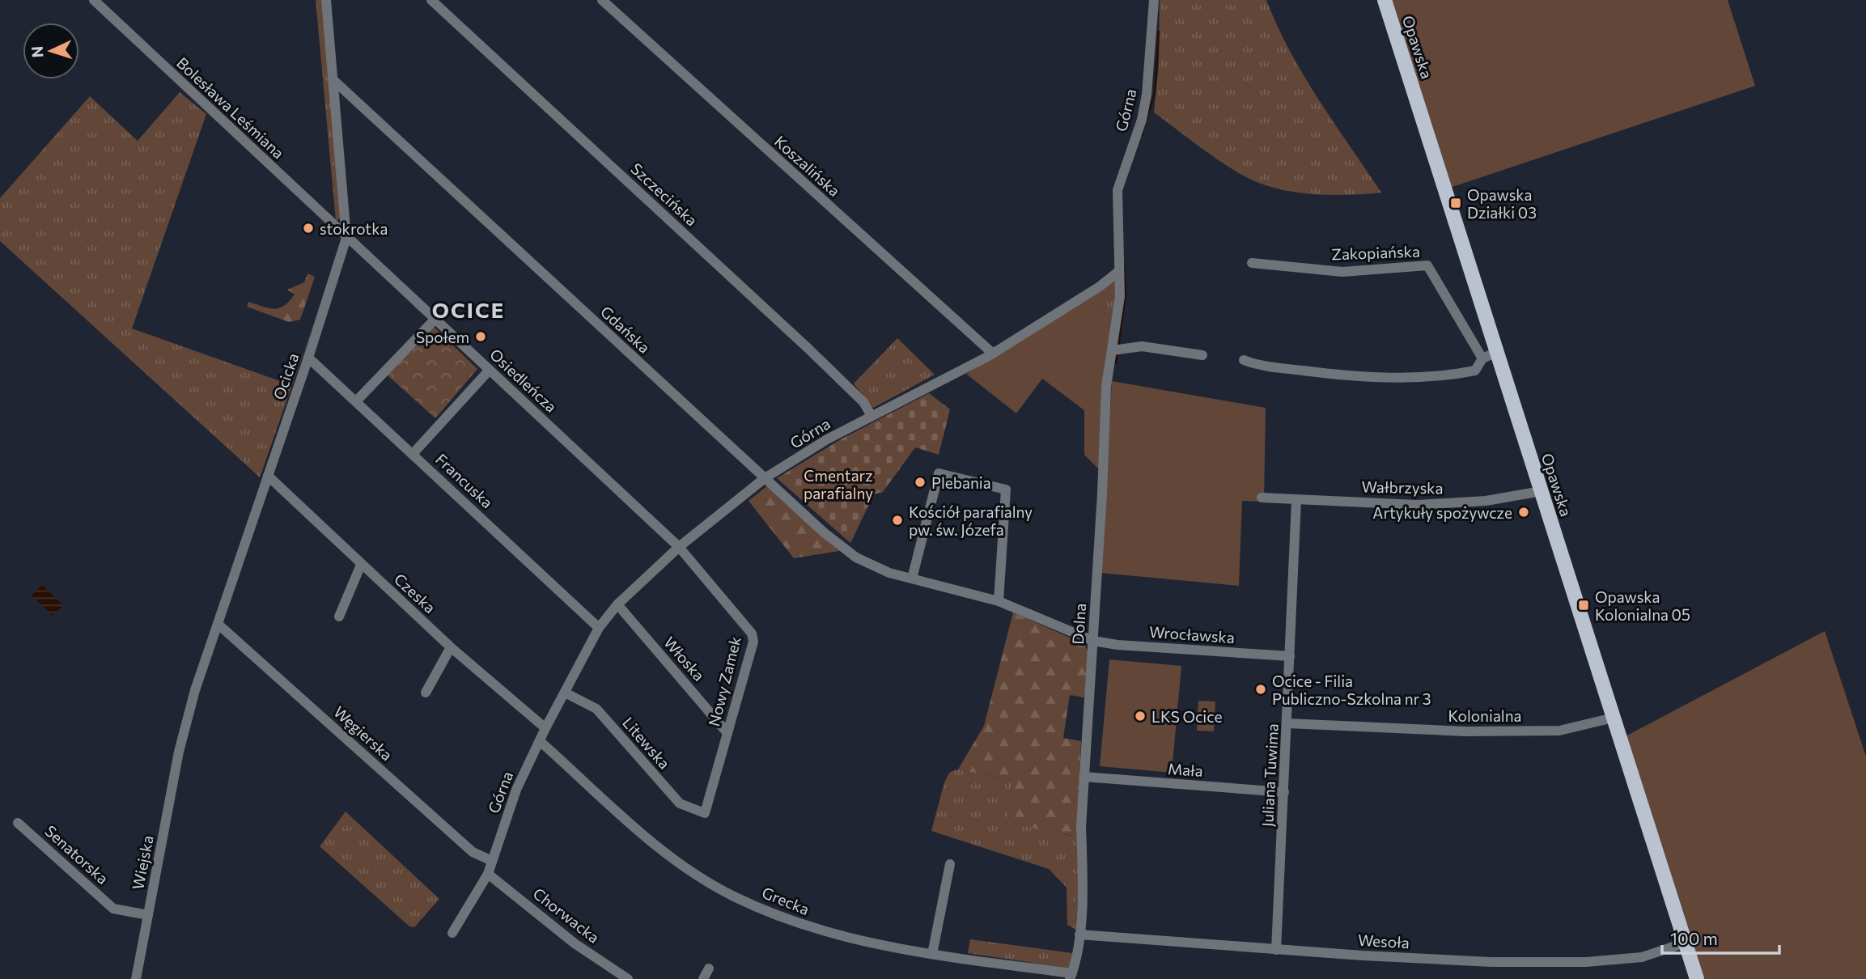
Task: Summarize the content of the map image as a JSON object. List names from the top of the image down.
{
  "streets": {
    "main road": ["Opawska"],
    "street": [
      "Bolesława Leśmiana",
      "Górna",
      "Koszalińska",
      "Szczecińska",
      "Zakopiańska",
      "Gdańska",
      "Ocicka",
      "Osiedleńcza",
      "Francuska",
      "Wałbrzyska",
      "Czeska",
      "Dolna",
      "Wrocławska",
      "Włoska",
      "Nowy Zamek",
      "Kolonialna",
      "Węgierska",
      "Litewska",
      "Mała",
      "Juliana Tuwima",
      "Senatorska",
      "Wiejska",
      "Grecka",
      "Chorwacka",
      "Wesoła"
    ]
  },
  "crossings": [
    ["Opawska", "Wałbrzyska"],
    ["Opawska", "Kolonialna"],
    ["Opawska", "Wesoła"],
    ["Bolesława Leśmiana", "Ocicka"],
    ["Bolesława Leśmiana", "Osiedleńcza"],
    ["Górna", "Koszalińska"],
    ["Górna", "Szczecińska"],
    ["Górna", "Gdańska"],
    ["Górna", "Osiedleńcza"],
    ["Górna", "Francuska"],
    ["Górna", "Czeska"],
    ["Górna", "Dolna"],
    ["Górna", "Włoska"],
    ["Górna", "Nowy Zamek"],
    ["Górna", "Węgierska"],
    ["Górna", "Litewska"],
    ["Górna", "Grecka"],
    ["Górna", "Chorwacka"],
    ["Gdańska", "Ocicka"],
    ["Gdańska", "Dolna"],
    ["Gdańska", "Wrocławska"],
    ["Ocicka", "Osiedleńcza"],
    ["Ocicka", "Francuska"],
    ["Ocicka", "Czeska"],
    ["Ocicka", "Węgierska"],
    ["Ocicka", "Wiejska"],
    ["Osiedleńcza", "Nowy Zamek"],
    ["Wałbrzyska", "Juliana Tuwima"],
    ["Dolna", "Wrocławska"],
    ["Dolna", "Mała"],
    ["Dolna", "Grecka"],
    ["Dolna", "Wesoła"],
    ["Wrocławska", "Juliana Tuwima"],
    ["Włoska", "Nowy Zamek"],
    ["Nowy Zamek", "Litewska"],
    ["Kolonialna", "Juliana Tuwima"],
    ["Mała", "Juliana Tuwima"],
    ["Juliana Tuwima", "Wesoła"],
    ["Senatorska", "Wiejska"]
  ],
  "districts": ["OCICE"],
  "parks": ["Cmentarz parafialny"],
  "places": {
    "transit": ["Opawska Działki 03", "Opawska Kolonialna 05"],
    "other": [
      "stokrotka",
      "Społem",
      "Plebania",
      "Artykuły spożywcze",
      "Kościół parafialny pw. św. Józefa",
      "Ocice - Filia Publiczno-Szkolna nr 3",
      "LKS Ocice"
    ]
  },
  "scale_bar": "100 m",
  "north": "left"
}
